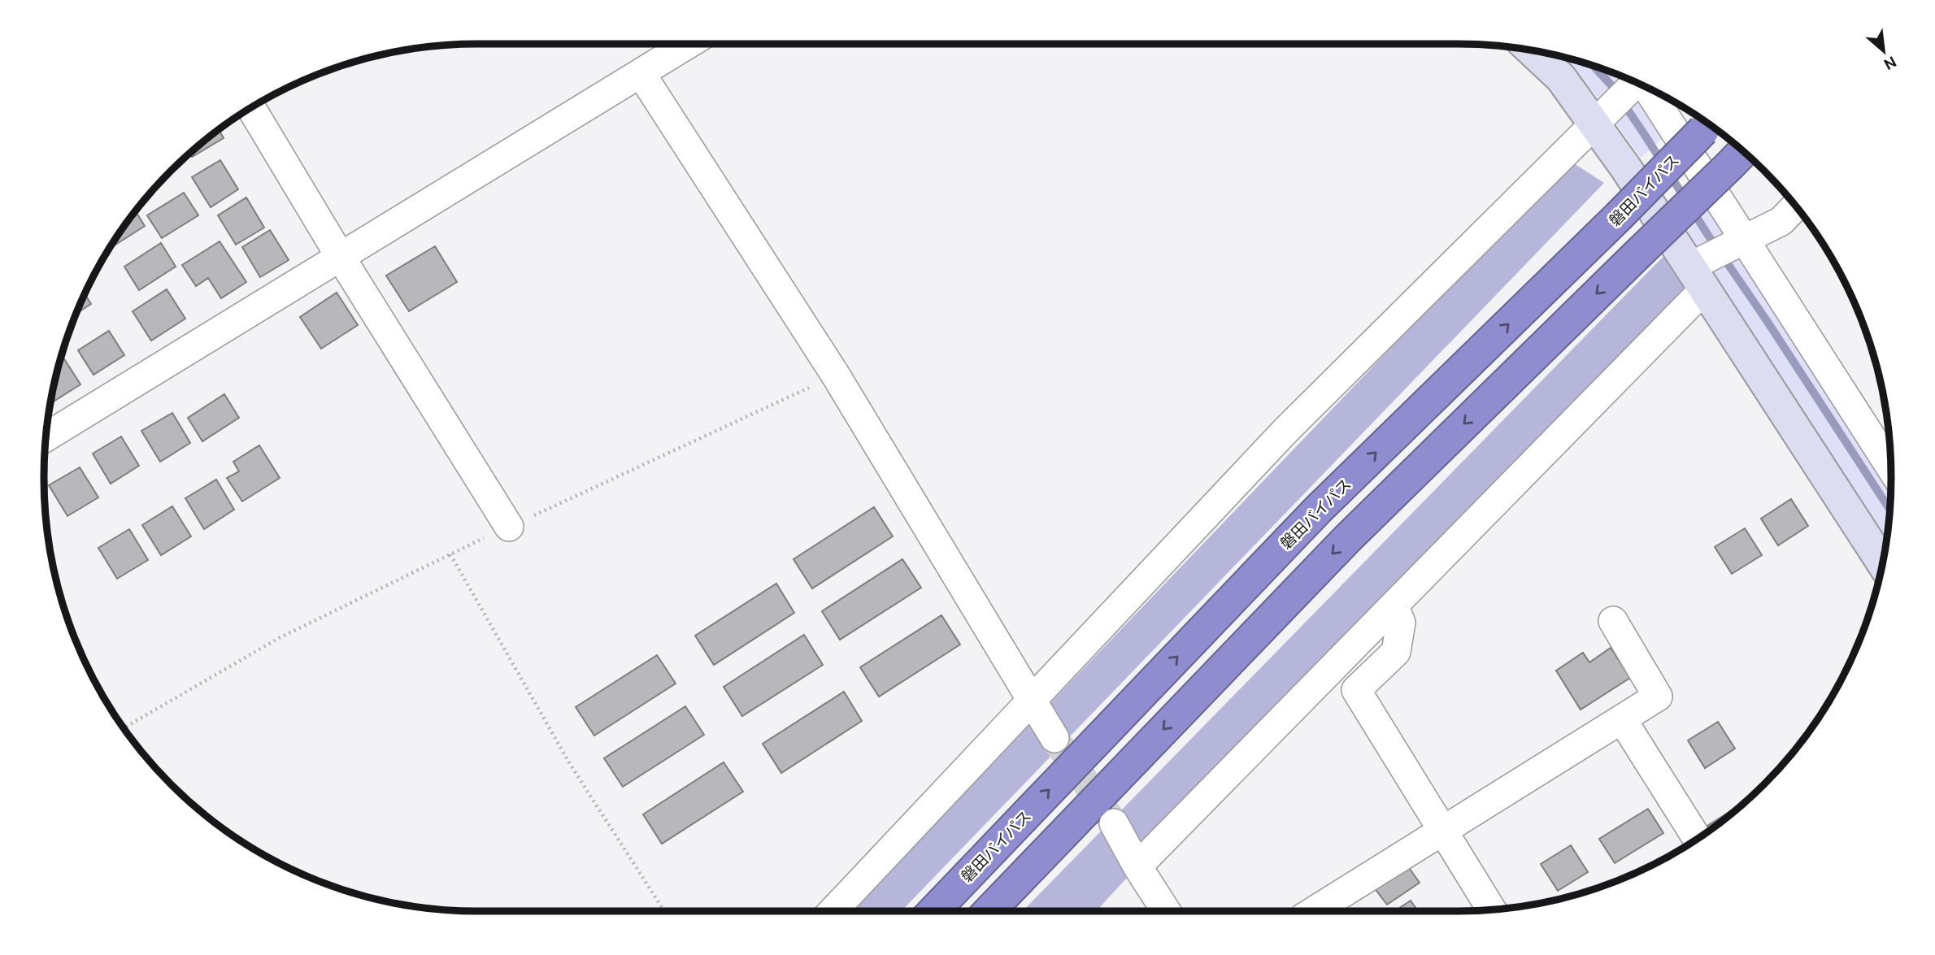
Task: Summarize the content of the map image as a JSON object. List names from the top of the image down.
{
  "streets": {
    "highway": ["磐田バイパス"]
  },
  "north": "bottom right"
}
